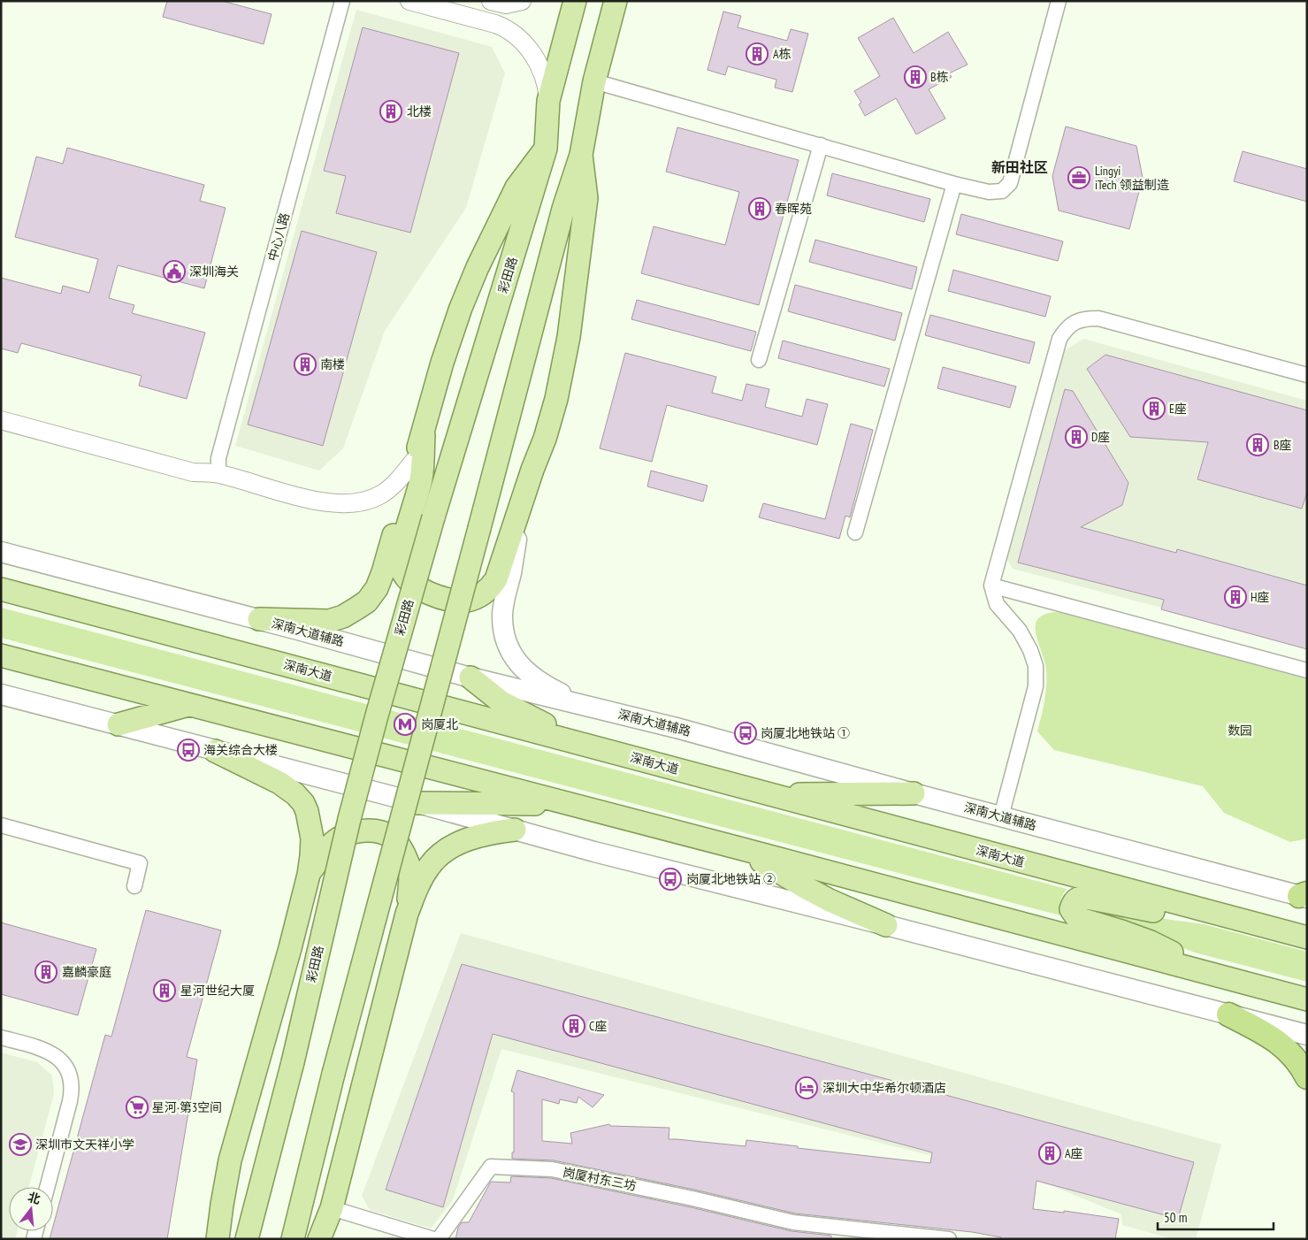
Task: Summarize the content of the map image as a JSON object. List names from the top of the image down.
{
  "streets": {
    "main road": ["彩田路", "深南大道辅路", "深南大道"],
    "street": ["中心八路", "岗厦村东三坊"]
  },
  "districts": ["新田社区"],
  "parks": ["数园"],
  "places": {
    "building": [
      "A栋",
      "B栋",
      "北楼",
      "春晖苑",
      "南楼",
      "E座",
      "D座",
      "B座",
      "H座",
      "嘉麟豪庭",
      "星河世纪大厦",
      "C座",
      "A座"
    ],
    "office": ["Lingyi iTech 领益制造"],
    "public building": ["深圳海关"],
    "metro station": ["岗厦北"],
    "bus stop": ["岗厦北地铁站 ①", "海关综合大楼", "岗厦北地铁站 ②"],
    "hotel": ["深圳大中华希尔顿酒店"],
    "supermarket": ["星河·第3空间"],
    "school or university": ["深圳市文天祥小学"]
  },
  "scale_bar": "50 m",
  "north": "top"
}
